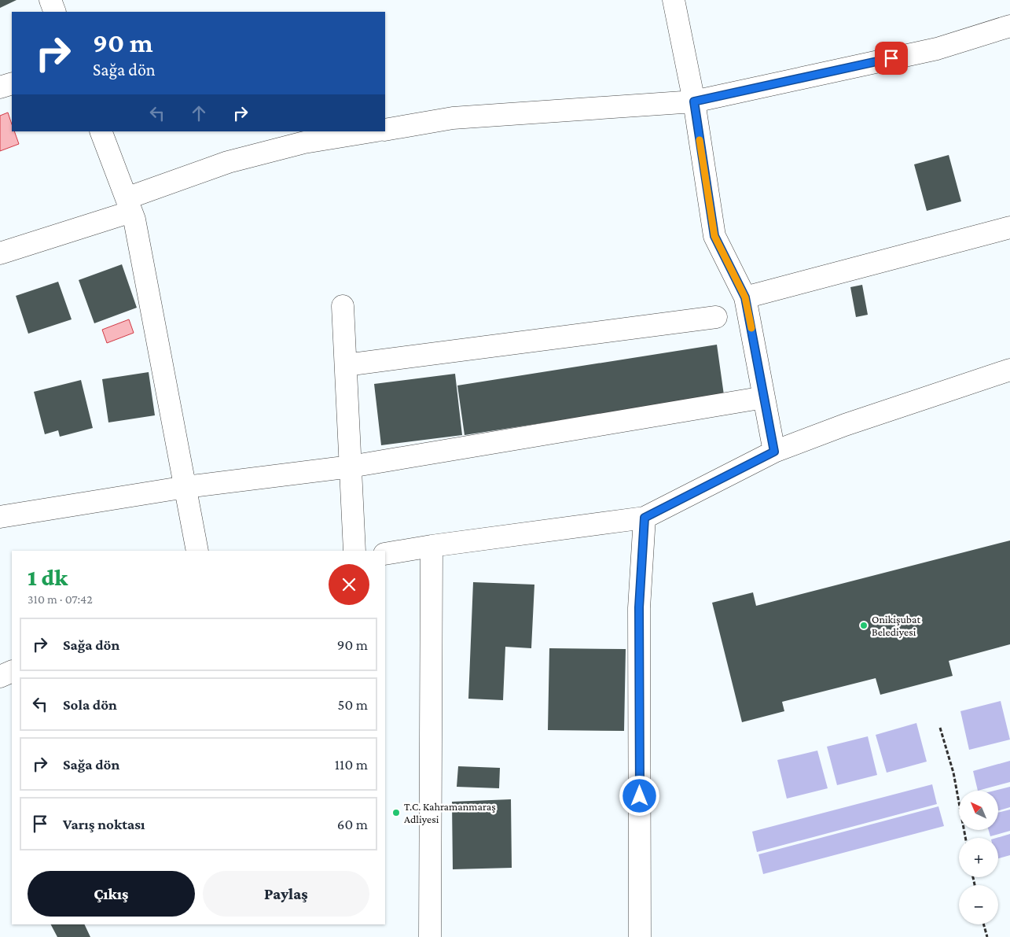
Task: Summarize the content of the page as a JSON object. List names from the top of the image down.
{
  "places": ["Onikişubat Belediyesi", "T.C. Kahramanmaraş Adliyesi"],
  "north": "top left",
  "page": {
    "turn": ["90 m", "Sağa dön"],
    "heading": ["1 dk", "310 m · 07:42"],
    "list": [
      {
        "name": "Sağa dön",
        "value": "90 m"
      },
      {
        "name": "Sola dön",
        "value": "50 m"
      },
      {
        "name": "Sağa dön",
        "value": "110 m"
      },
      {
        "name": "Varış noktası",
        "value": "60 m"
      }
    ],
    "map_buttons": ["+", "−"],
    "buttons": ["Çıkış", "Paylaş"]
  }
}
